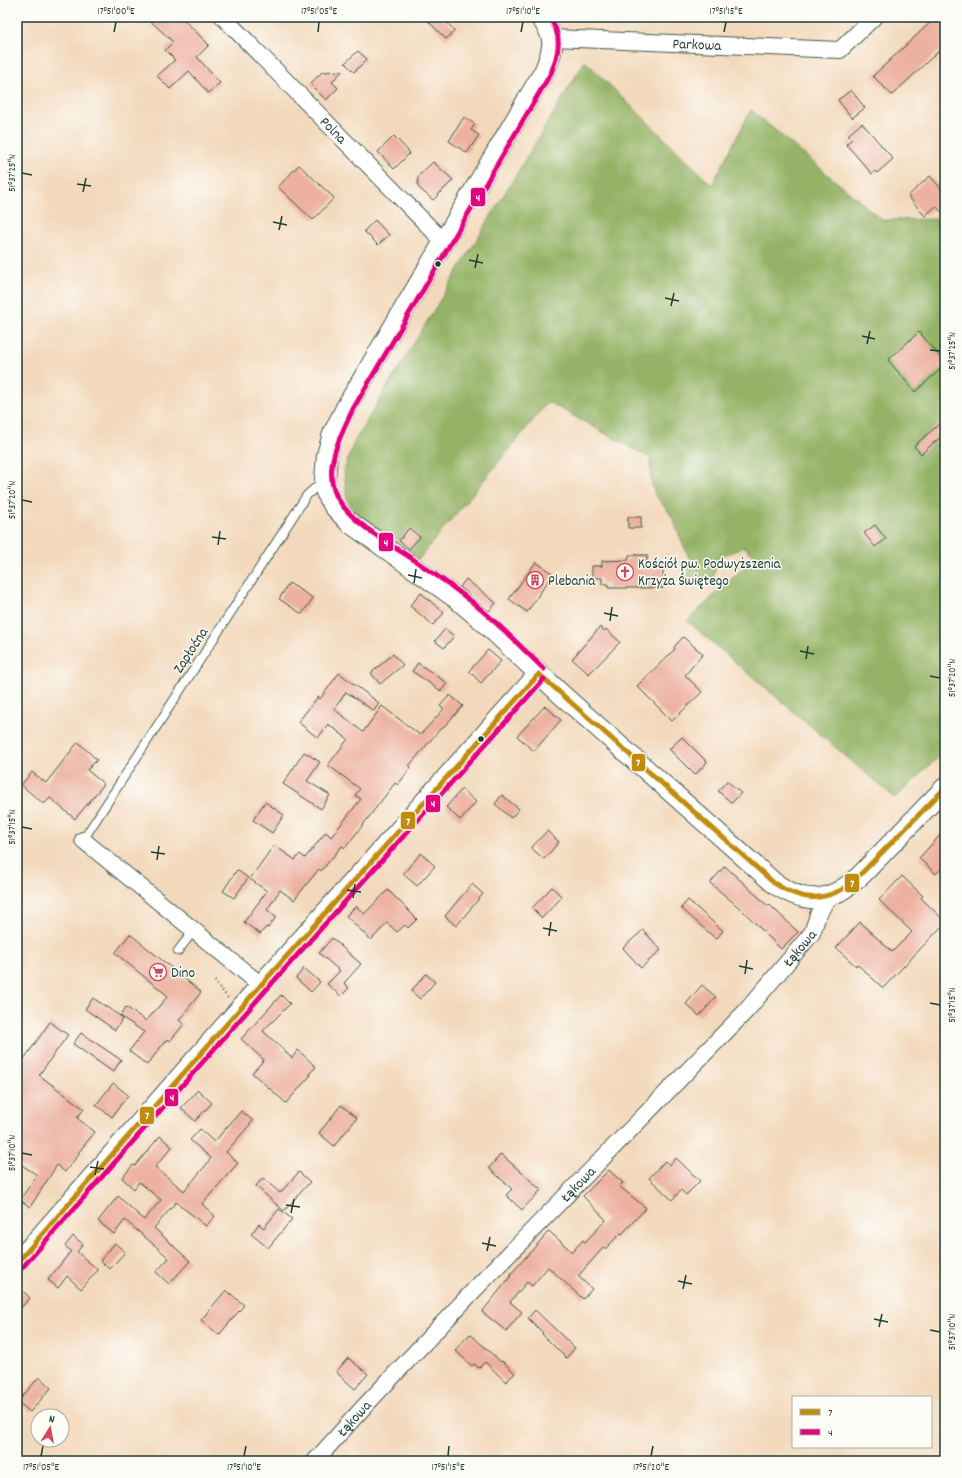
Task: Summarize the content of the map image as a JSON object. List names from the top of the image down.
{
  "streets": {
    "street": ["Parkowa", "Polna", "Łąkowa"],
    "lane": ["Zapłoćna"]
  },
  "places": {
    "church": ["Kościół pw. Podwyższenia Krzyża Świętego"],
    "building": ["Plebania"],
    "supermarket": ["Dino"]
  },
  "lines": ["transit line 4", "transit line 7"],
  "legend": ["7", "4"],
  "north": "top",
  "coordinates": [
    "17°51'00\"E",
    "17°51'05\"E",
    "17°51'10\"E",
    "17°51'15\"E",
    "51°37'25\"N",
    "51°37'20\"N",
    "51°37'15\"N",
    "51°37'10\"N",
    "17°51'20\"E"
  ]
}
